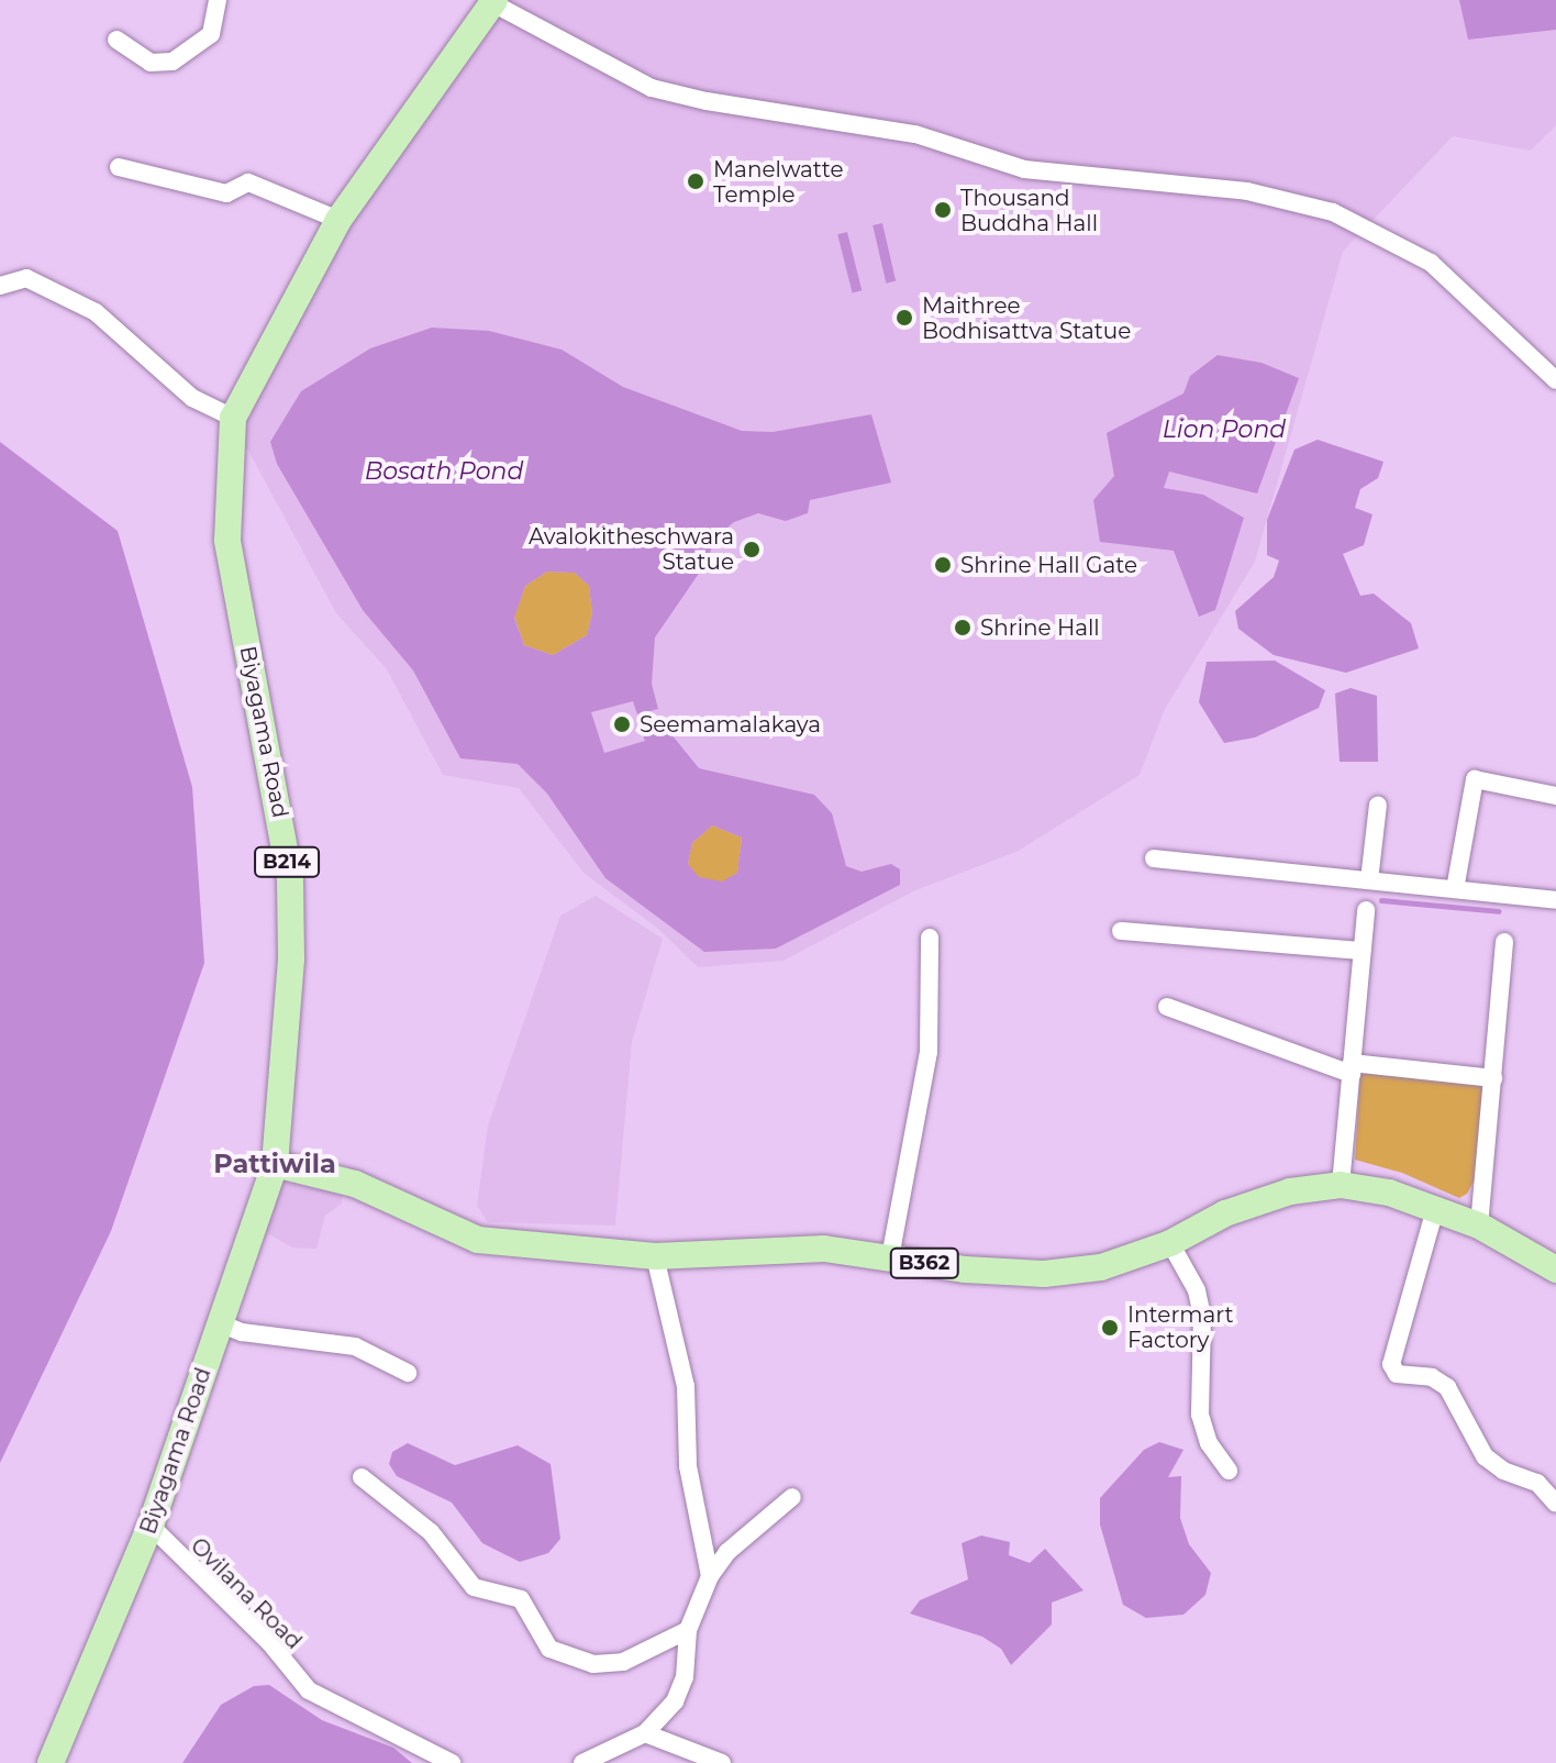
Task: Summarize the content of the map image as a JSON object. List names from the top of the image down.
{
  "streets": {
    "main road": ["Biyagama Road", "B214", "B362"],
    "street": ["Ovilana Road"]
  },
  "crossings": [
    ["Biyagama Road", "B362"],
    ["Biyagama Road", "Ovilana Road"]
  ],
  "districts": ["Pattiwila"],
  "water": ["Lion Pond", "Bosath Pond"],
  "places": [
    "Manelwatte Temple",
    "Thousand Buddha Hall",
    "Maithree Bodhisattva Statue",
    "Avalokitheschwara Statue",
    "Shrine Hall Gate",
    "Shrine Hall",
    "Seemamalakaya",
    "Intermart Factory"
  ]
}
